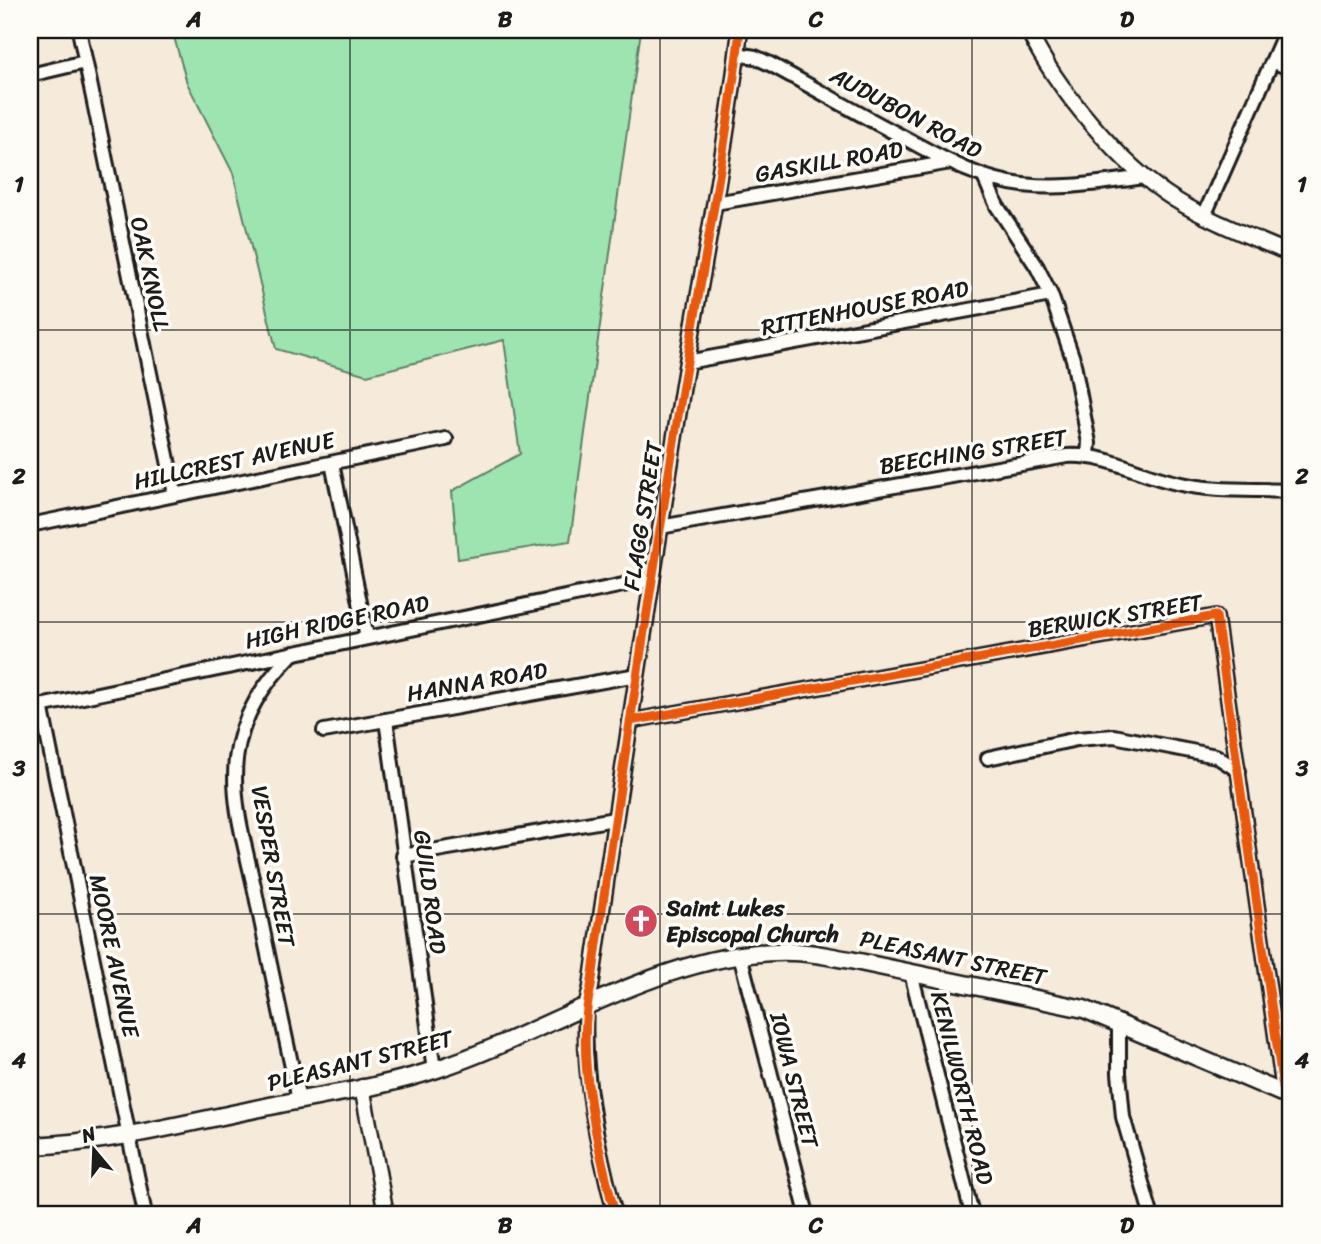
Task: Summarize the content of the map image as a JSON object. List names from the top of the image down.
{
  "streets": {
    "main road": ["PLEASANT STREET"],
    "street": [
      "AUDUBON ROAD",
      "GASKILL ROAD",
      "OAK KNOLL",
      "RITTENHOUSE ROAD",
      "BEECHING STREET",
      "HILLCREST AVENUE",
      "FLAGG STREET",
      "BERWICK STREET",
      "HIGH RIDGE ROAD",
      "HANNA ROAD",
      "VESPER STREET",
      "GUILD ROAD",
      "MOORE AVENUE",
      "IOWA STREET",
      "KENILWORTH ROAD"
    ]
  },
  "crossings": [
    ["AUDUBON ROAD", "GASKILL ROAD"],
    ["AUDUBON ROAD", "FLAGG STREET"],
    ["GASKILL ROAD", "FLAGG STREET"],
    ["OAK KNOLL", "HILLCREST AVENUE"],
    ["RITTENHOUSE ROAD", "FLAGG STREET"],
    ["BEECHING STREET", "FLAGG STREET"],
    ["FLAGG STREET", "BERWICK STREET"],
    ["FLAGG STREET", "HIGH RIDGE ROAD"],
    ["FLAGG STREET", "HANNA ROAD"],
    ["FLAGG STREET", "PLEASANT STREET"],
    ["BERWICK STREET", "PLEASANT STREET"],
    ["HIGH RIDGE ROAD", "VESPER STREET"],
    ["HIGH RIDGE ROAD", "MOORE AVENUE"],
    ["HANNA ROAD", "GUILD ROAD"],
    ["VESPER STREET", "PLEASANT STREET"],
    ["GUILD ROAD", "PLEASANT STREET"],
    ["MOORE AVENUE", "PLEASANT STREET"],
    ["PLEASANT STREET", "IOWA STREET"],
    ["PLEASANT STREET", "KENILWORTH ROAD"]
  ],
  "places": {
    "church": ["Saint Lukes Episcopal Church"]
  },
  "north": "top",
  "grid": {
    "columns": [
      "A",
      "B",
      "C",
      "D"
    ],
    "rows": [
      "1",
      "2",
      "3",
      "4"
    ]
  }
}
